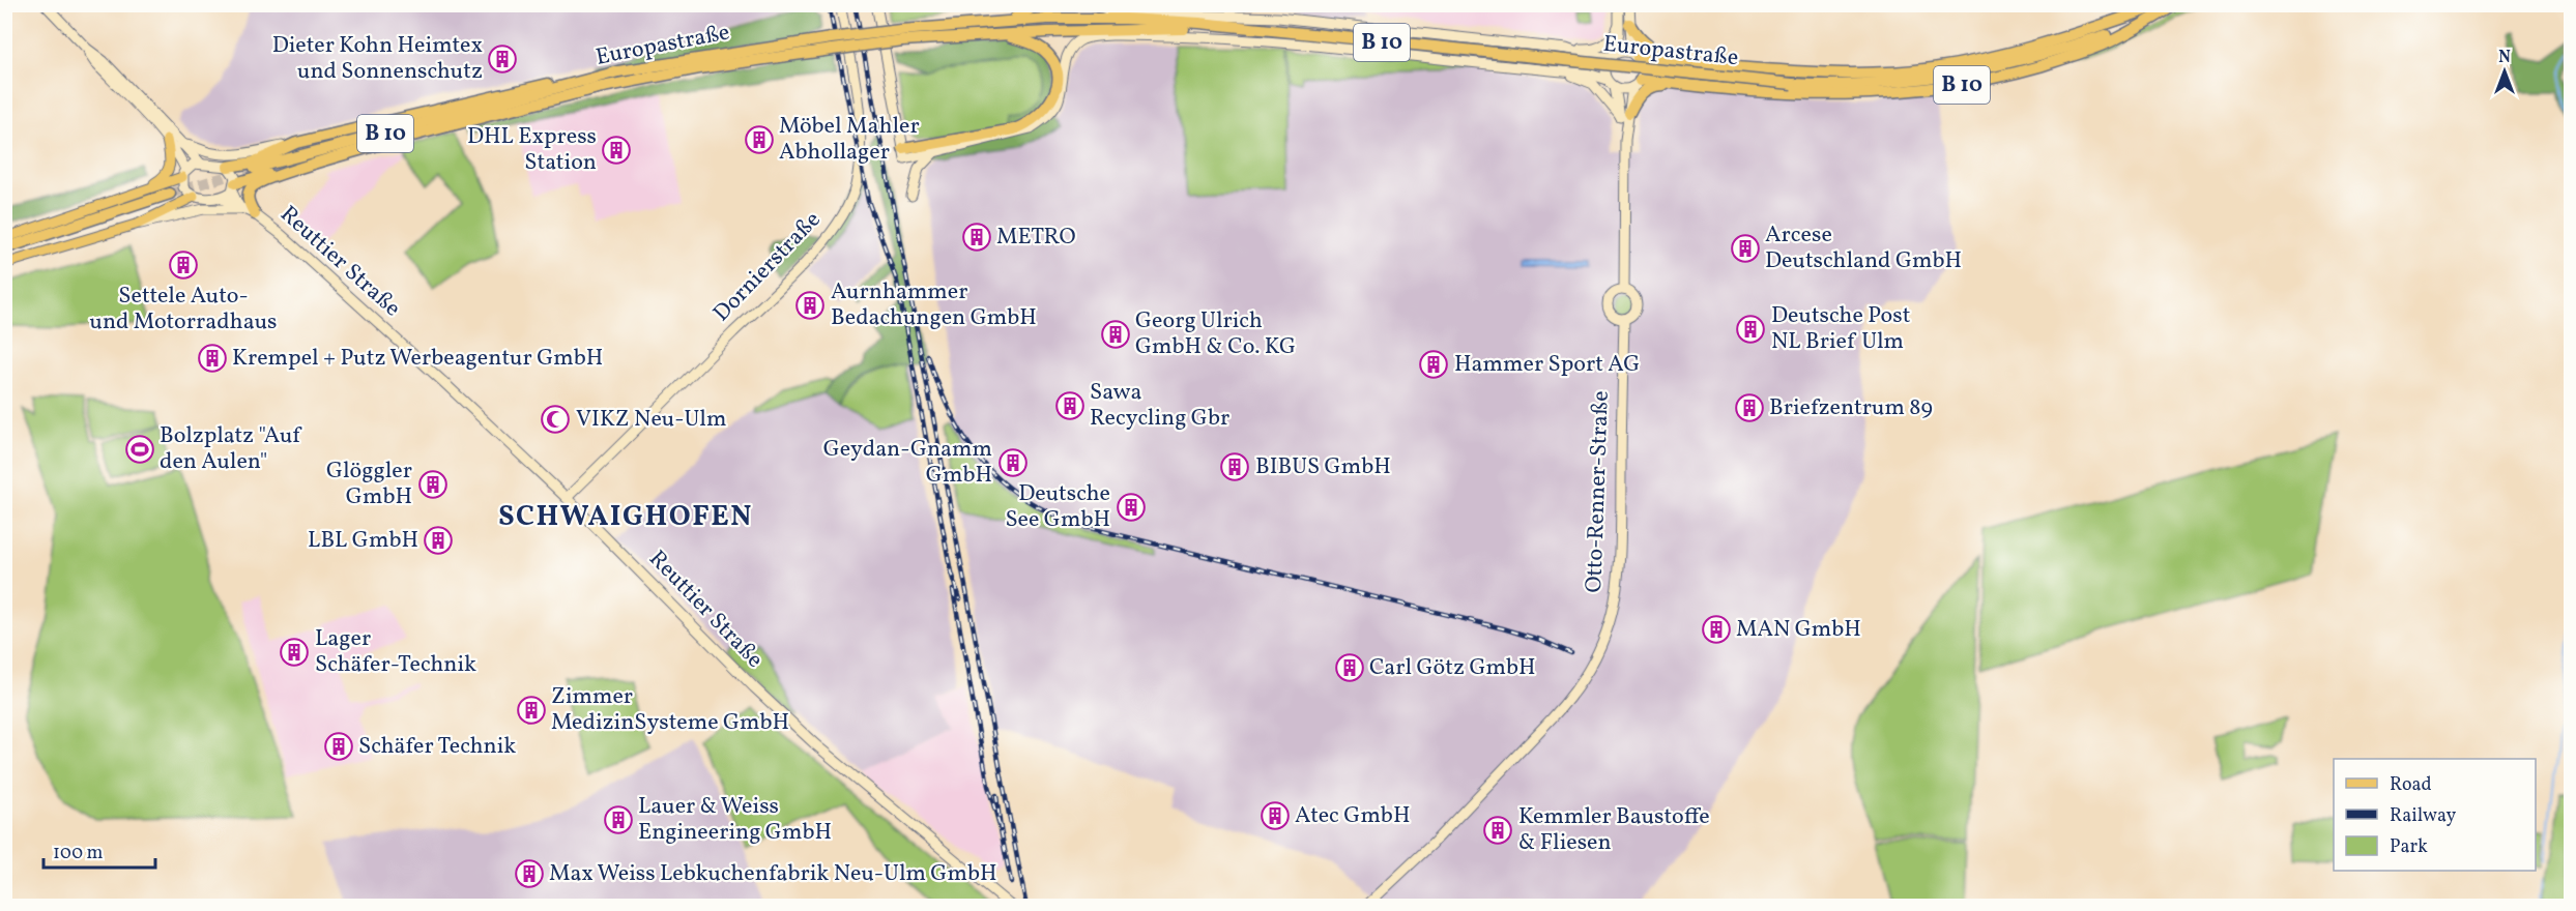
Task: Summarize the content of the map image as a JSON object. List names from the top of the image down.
{
  "streets": {
    "highway": ["B 10", "Europastraße"],
    "street": ["Reuttier Straße", "Dornierstraße", "Otto-Renner-Straße"]
  },
  "crossings": [
    ["B 10", "Europastraße"],
    ["B 10", "Otto-Renner-Straße"],
    ["Europastraße", "Otto-Renner-Straße"],
    ["Reuttier Straße", "Dornierstraße"]
  ],
  "districts": ["SCHWAIGHOFEN"],
  "places": {
    "building": [
      "Dieter Kohn Heimtex und Sonnenschutz",
      "Möbel Mahler Abhollager",
      "DHL Express Station",
      "METRO",
      "Arcese Deutschland GmbH",
      "Settele Auto- und Motorradhaus",
      "Aurnhammer Bedachungen GmbH",
      "Deutsche Post NL Brief Ulm",
      "Georg Ulrich GmbH & Co. KG",
      "Krempel + Putz Werbeagentur GmbH",
      "Hammer Sport AG",
      "Sawa Recycling Gbr",
      "Briefzentrum 89",
      "Geydan-Gnamm GmbH",
      "BIBUS GmbH",
      "Glöggler GmbH",
      "Deutsche See GmbH",
      "LBL GmbH",
      "MAN GmbH",
      "Lager Schäfer-Technik",
      "Carl Götz GmbH",
      "Zimmer MedizinSysteme GmbH",
      "Schäfer Technik",
      "Atec GmbH",
      "Lauer & Weiss Engineering GmbH",
      "Kemmler Baustoffe & Fliesen",
      "Max Weiss Lebkuchenfabrik Neu-Ulm GmbH"
    ],
    "mosque": ["VIKZ Neu-Ulm"],
    "sports": ["Bolzplatz \"Auf den Aulen\""]
  },
  "legend": ["Road", "Railway", "Park"],
  "scale_bar": "100 m",
  "north": "top"
}
